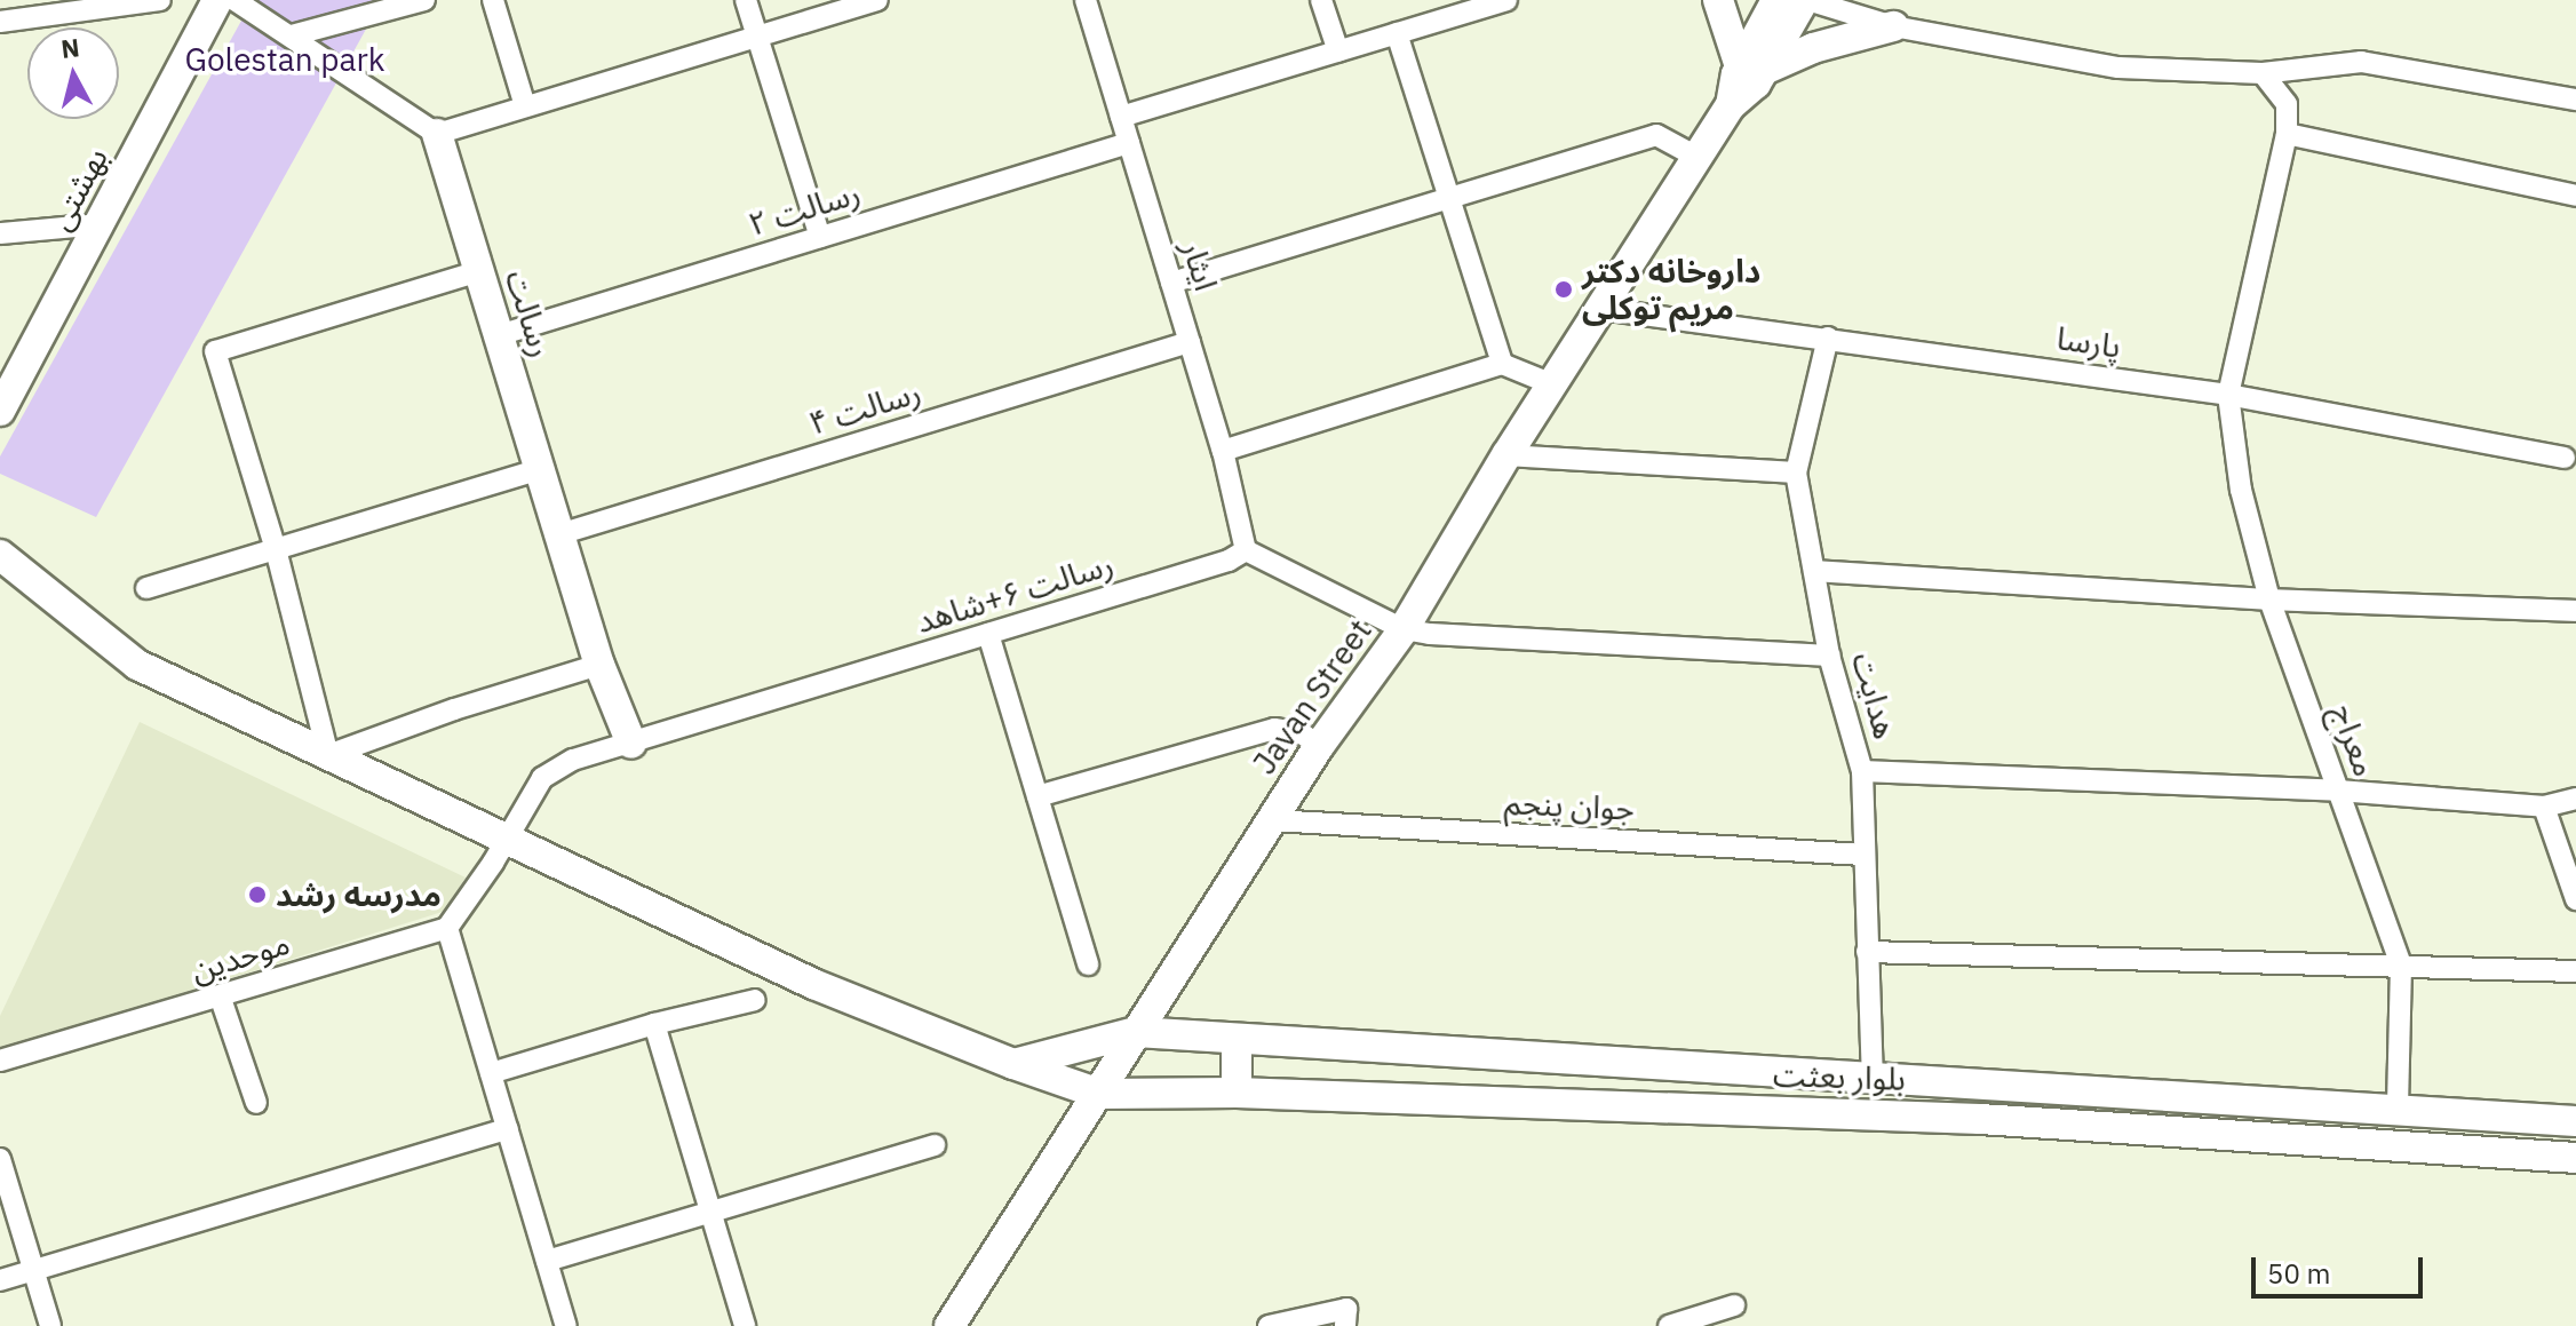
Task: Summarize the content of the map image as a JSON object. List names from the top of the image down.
{
  "streets": {
    "main road": [
      "بهشتی",
      "رسالت",
      "Javan Street",
      "بلوار بعثت"
    ],
    "street": [
      "رسالت ۲",
      "ایثار",
      "پارسا",
      "رسالت ۴",
      "رسالت ۶+شاهد",
      "هدایت",
      "معراج",
      "جوان پنجم",
      "موحدین"
    ]
  },
  "crossings": [
    ["رسالت ۲", "ایثار"],
    ["رسالت ۲", "رسالت"],
    ["ایثار", "رسالت ۴"],
    ["ایثار", "رسالت ۶+شاهد"],
    ["رسالت", "رسالت ۴"],
    ["رسالت", "رسالت ۶+شاهد"],
    ["پارسا", "هدایت"],
    ["پارسا", "Javan Street"],
    ["پارسا", "معراج"],
    ["هدایت", "جوان پنجم"],
    ["هدایت", "بلوار بعثت"],
    ["Javan Street", "جوان پنجم"],
    ["Javan Street", "بلوار بعثت"],
    ["معراج", "بلوار بعثت"]
  ],
  "parks": ["Golestan park"],
  "places": ["داروخانه دکتر مریم توکلی", "مدرسه رشد"],
  "scale_bar": "50 m",
  "north": "top"
}
